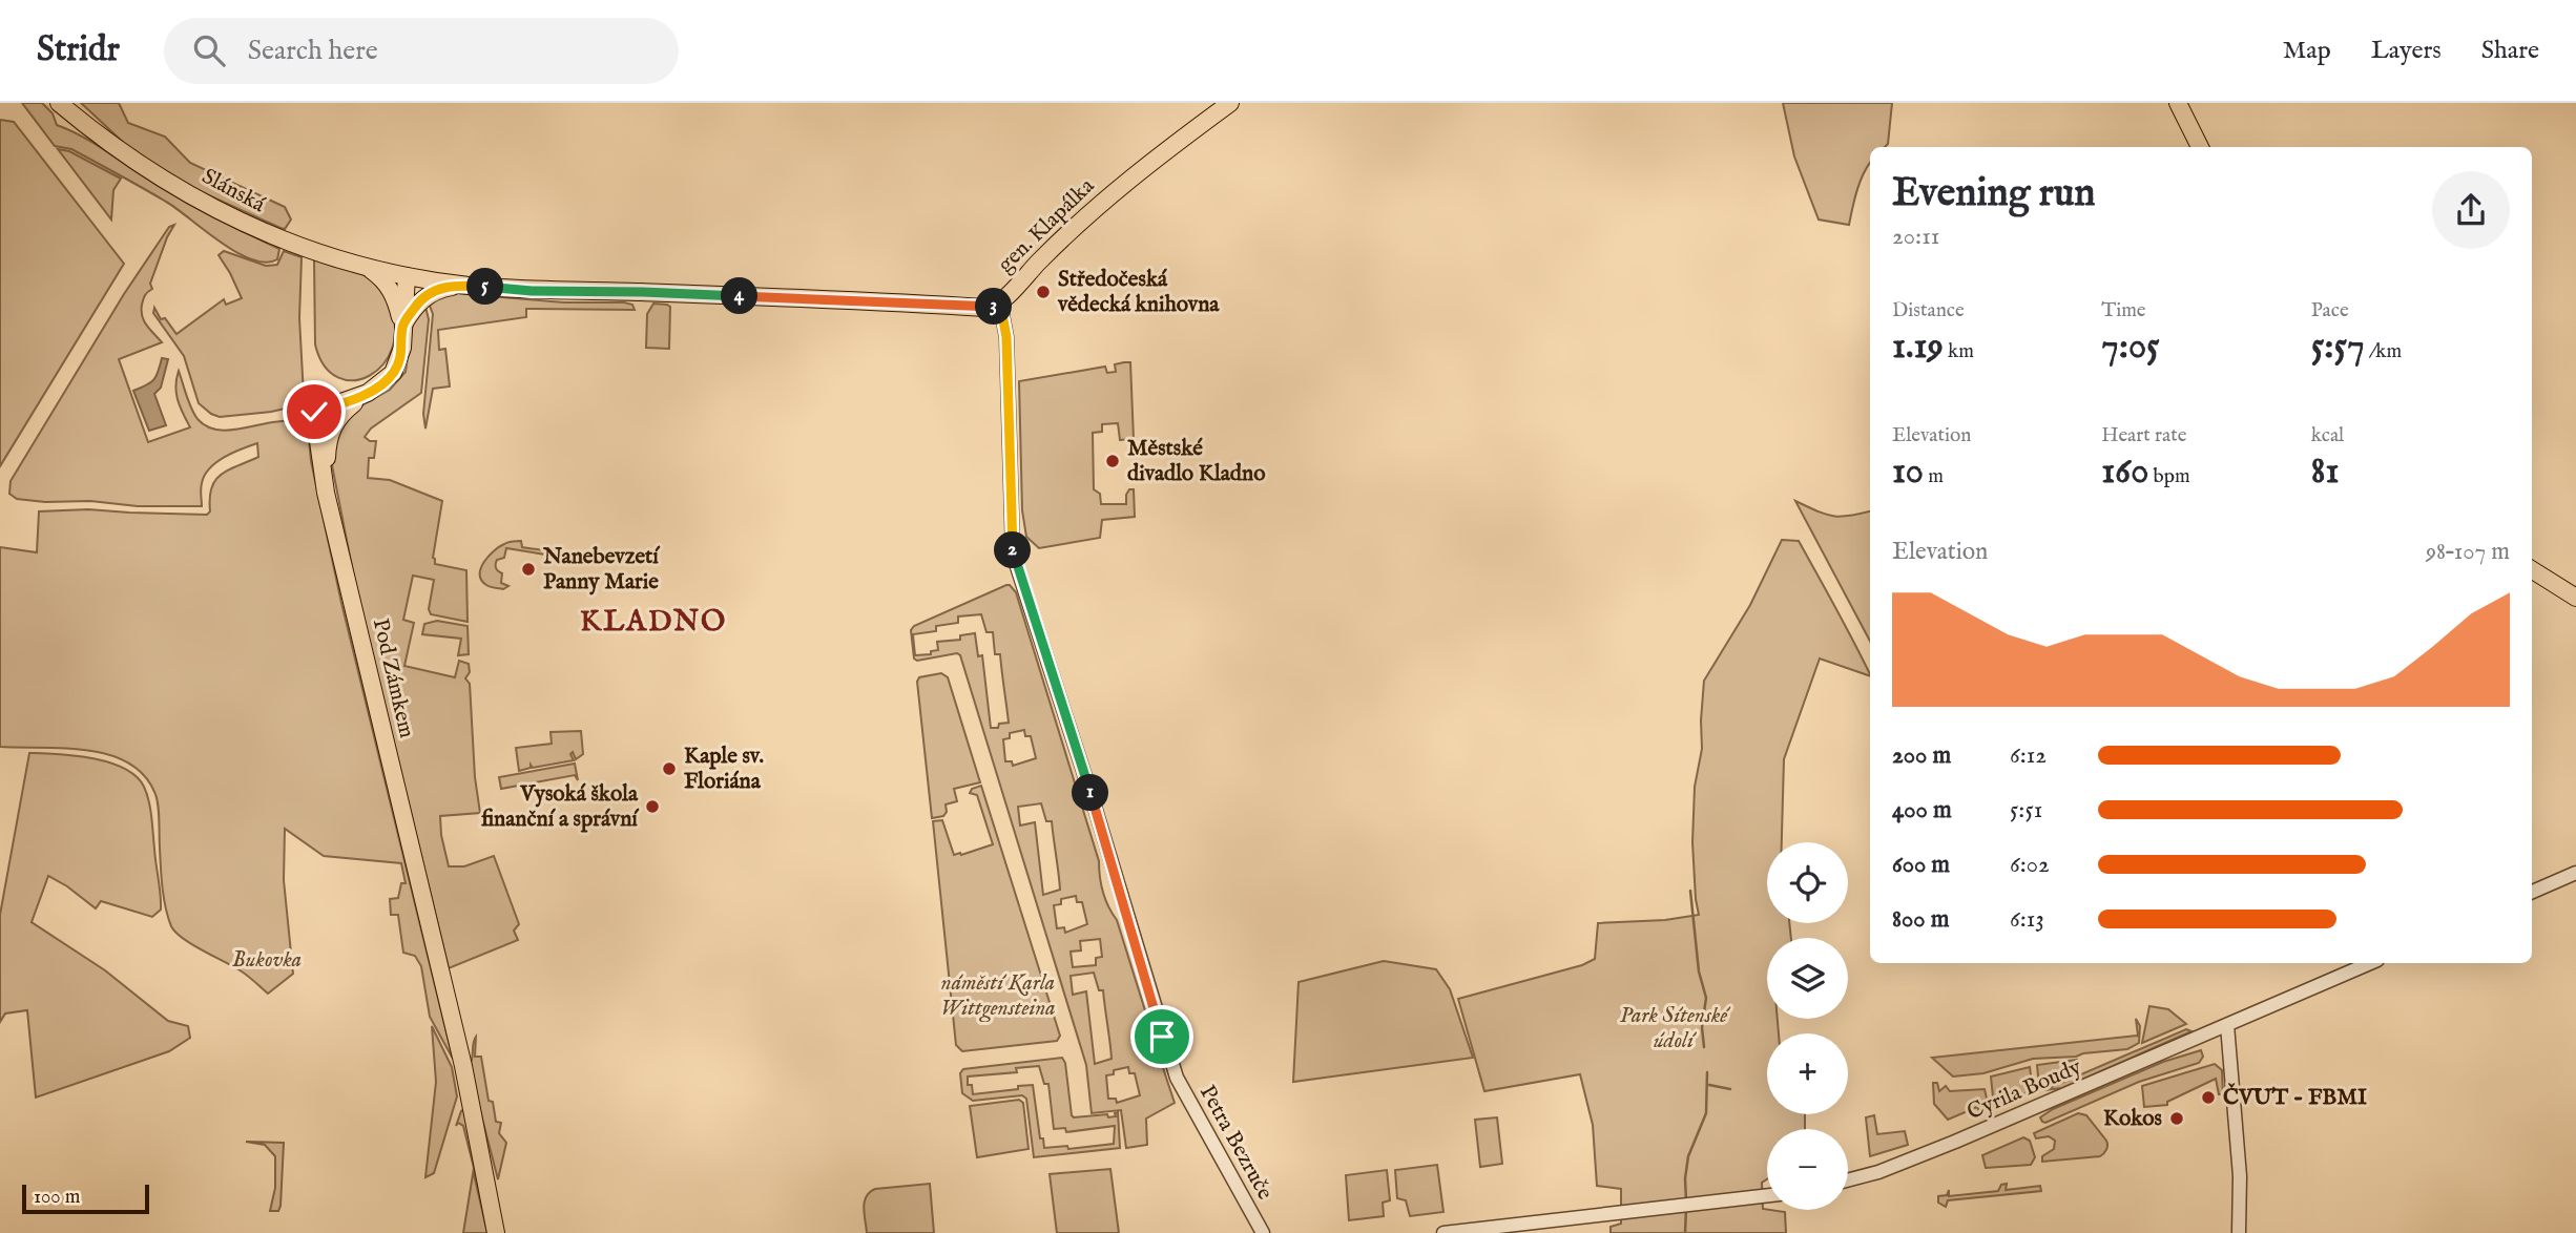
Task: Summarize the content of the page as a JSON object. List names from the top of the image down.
{
  "streets": {
    "main road": ["Slánská", "gen. Klapálka", "Pod Zámkem"],
    "street": ["Cyrila Boudy", "Petra Bezruče"]
  },
  "crossings": [
    ["Slánská", "gen. Klapálka"],
    ["Slánská", "Pod Zámkem"],
    ["gen. Klapálka", "Petra Bezruče"]
  ],
  "districts": ["KLADNO"],
  "parks": ["Bukovka", "náměstí Karla Wittgensteina", "Park Sítenské údolí"],
  "places": [
    "Středočeská vědecká knihovna",
    "Městské divadlo Kladno",
    "Nanebevzetí Panny Marie",
    "Kaple sv. Floriána",
    "Vysoká škola finanční a správní",
    "ČVUT - FBMI",
    "Kokos"
  ],
  "scale_bar": "100 m",
  "page": {
    "header": "Stridr",
    "search": "Search here",
    "nav": ["Map", "Layers", "Share"],
    "heading": ["Evening run", "20:11"],
    "pins": [
      "5",
      "4",
      "3",
      "2",
      "1"
    ],
    "stats": [
      ["Distance", "1.19 km"],
      ["Time", "7:05"],
      ["Pace", "5:57 /km"],
      ["Elevation", "10 m"],
      ["Heart rate", "160 bpm"],
      ["kcal", "81"]
    ],
    "chart": ["Elevation", "98–107 m"],
    "list": [
      {
        "name": "200 m",
        "note": "6:12"
      },
      {
        "name": "400 m",
        "note": "5:51"
      },
      {
        "name": "600 m",
        "note": "6:02"
      },
      {
        "name": "800 m",
        "note": "6:13"
      }
    ],
    "map_buttons": ["+", "−"],
    "scale": "100 m"
  }
}
